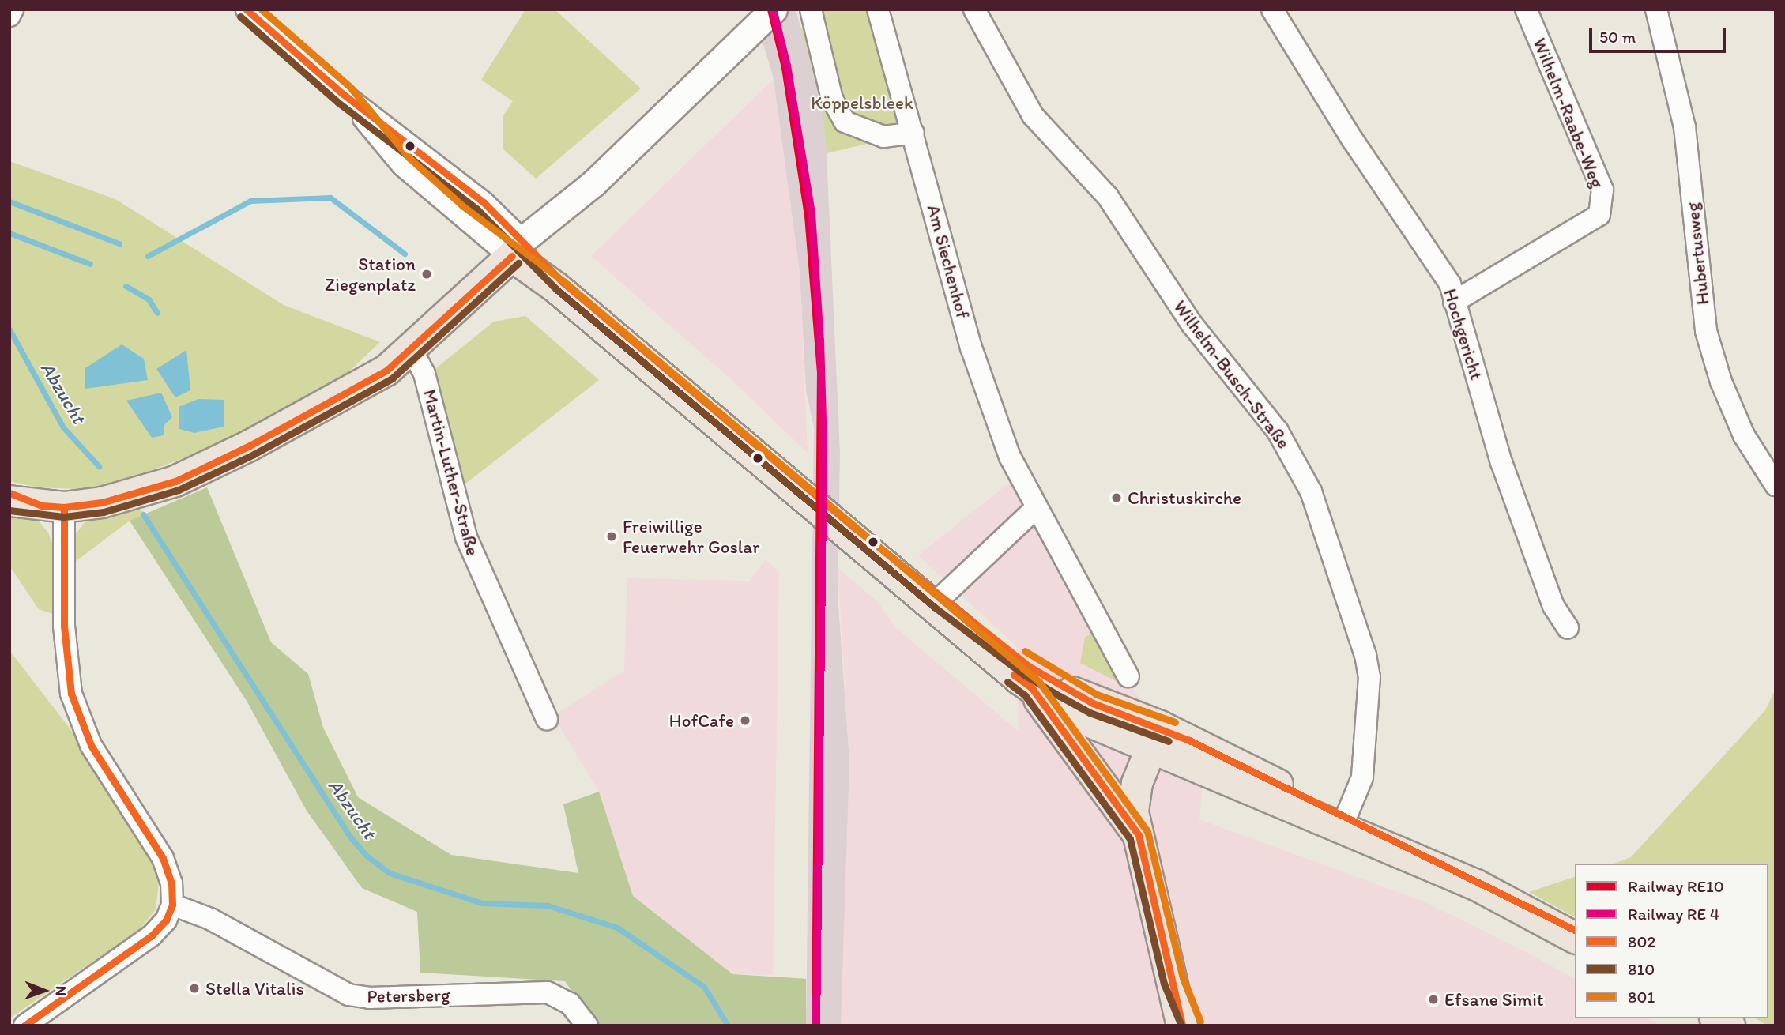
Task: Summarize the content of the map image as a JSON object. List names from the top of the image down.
{
  "streets": {
    "street": [
      "Wilhelm-Raabe-Weg",
      "Hubertusweg",
      "Am Siechenhof",
      "Hochgericht",
      "Wilhelm-Busch-Straße",
      "Martin-Luther-Straße",
      "Petersberg"
    ]
  },
  "crossings": [
    ["Wilhelm-Raabe-Weg", "Hochgericht"]
  ],
  "water": ["Abzucht"],
  "parks": ["Köppelsbleek"],
  "places": [
    "Station Ziegenplatz",
    "Christuskirche",
    "Freiwillige Feuerwehr Goslar",
    "HofCafe",
    "Stella Vitalis",
    "Efsane Simit"
  ],
  "lines": [
    "rail line RE10",
    "transit line 802",
    "transit line 801",
    "transit line 810"
  ],
  "legend": [
    "Railway RE10",
    "Railway RE 4",
    "802",
    "810",
    "801"
  ],
  "scale_bar": "50 m",
  "north": "right"
}
